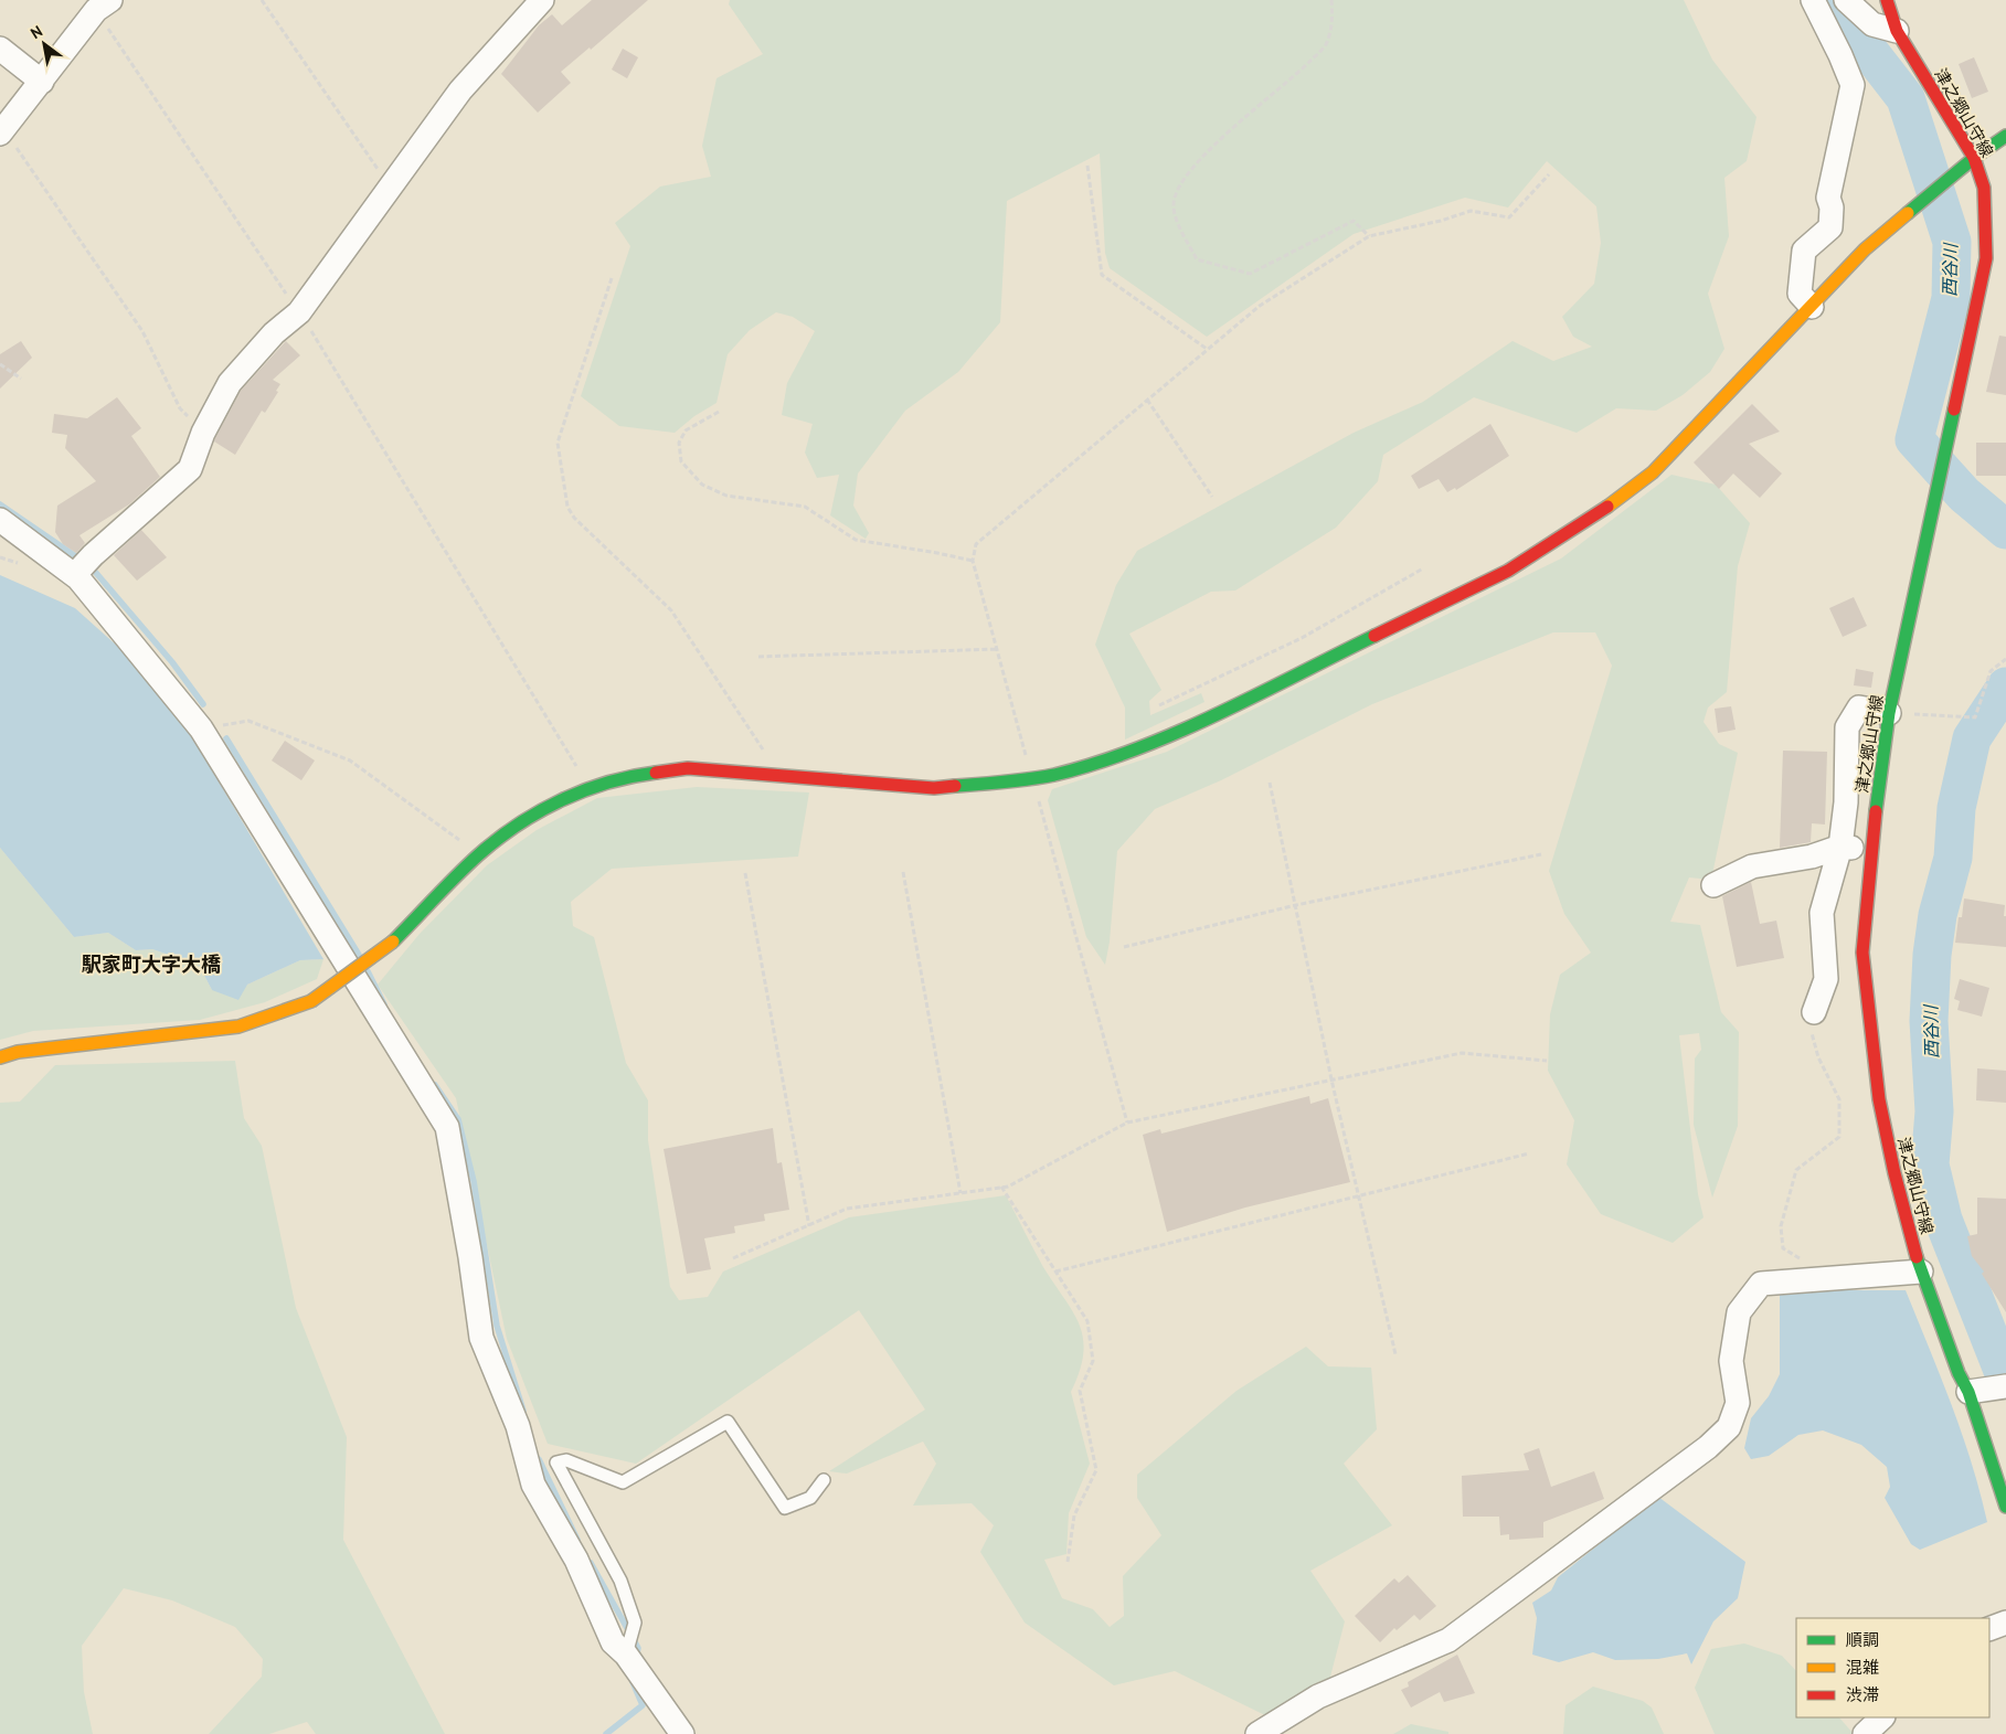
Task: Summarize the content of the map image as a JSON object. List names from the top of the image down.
{
  "streets": {
    "street": ["津之郷山守線"]
  },
  "districts": ["駅家町大字大橋"],
  "water": ["西谷川"],
  "legend": ["順調", "混雑", "渋滞"],
  "north": "top left"
}
